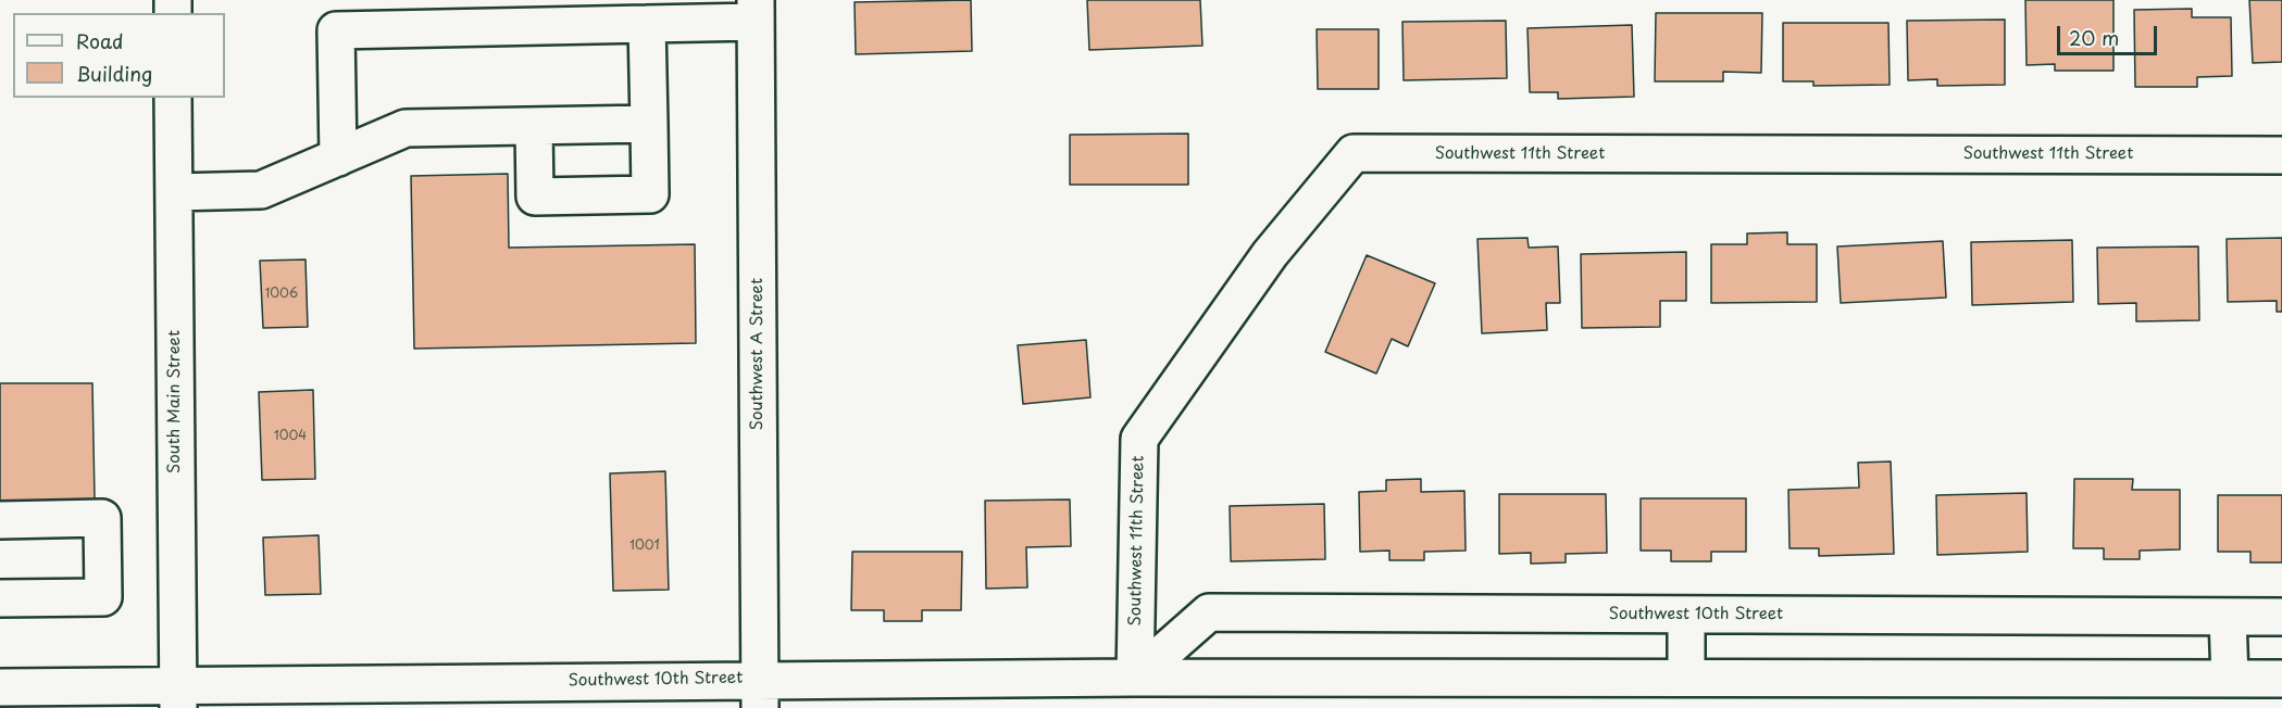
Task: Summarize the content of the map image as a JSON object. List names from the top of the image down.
{
  "streets": {
    "street": [
      "Southwest 11th Street",
      "Southwest A Street",
      "South Main Street",
      "Southwest 10th Street"
    ]
  },
  "crossings": [
    ["Southwest 11th Street", "Southwest 10th Street"],
    ["Southwest A Street", "Southwest 10th Street"],
    ["South Main Street", "Southwest 10th Street"]
  ],
  "house_numbers": ["1006", "1004", "1001"],
  "legend": ["Road", "Building"],
  "scale_bar": "20 m"
}
